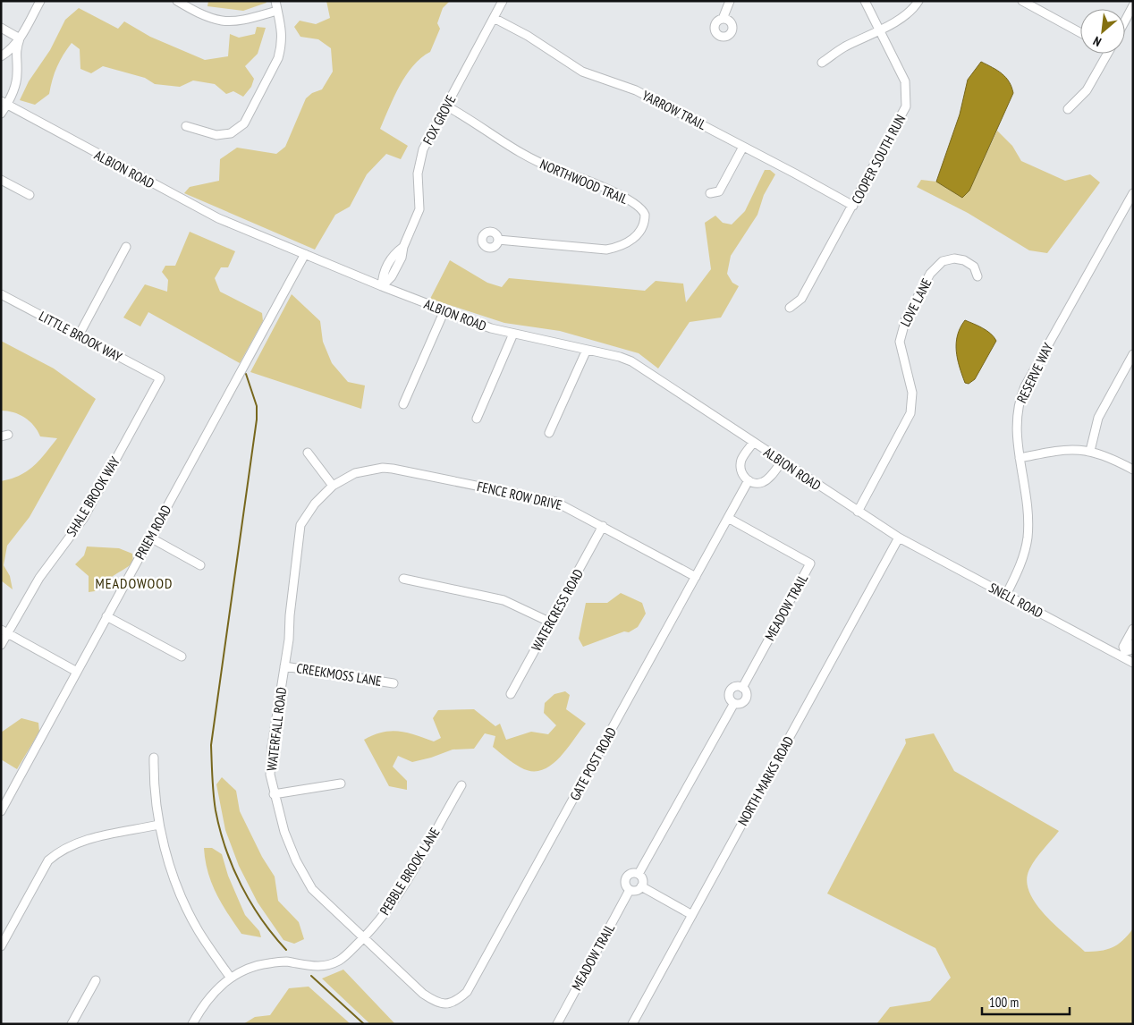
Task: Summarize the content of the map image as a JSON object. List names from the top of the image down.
{
  "streets": {
    "street": [
      "YARROW TRAIL",
      "FOX GROVE",
      "COOPER SOUTH RUN",
      "ALBION ROAD",
      "NORTHWOOD TRAIL",
      "LOVE LANE",
      "LITTLE BROOK WAY",
      "RESERVE WAY",
      "FENCE ROW DRIVE",
      "SHALE BROOK WAY",
      "PRIEM ROAD",
      "SNELL ROAD",
      "MEADOW TRAIL",
      "WATERCRESS ROAD",
      "CREEKMOSS LANE",
      "WATERFALL ROAD",
      "GATE POST ROAD",
      "NORTH MARKS ROAD",
      "PEBBLE BROOK LANE"
    ]
  },
  "crossings": [
    ["YARROW TRAIL", "FOX GROVE"],
    ["YARROW TRAIL", "COOPER SOUTH RUN"],
    ["FOX GROVE", "ALBION ROAD"],
    ["FOX GROVE", "NORTHWOOD TRAIL"],
    ["ALBION ROAD", "LOVE LANE"],
    ["ALBION ROAD", "PRIEM ROAD"],
    ["ALBION ROAD", "SNELL ROAD"],
    ["ALBION ROAD", "NORTH MARKS ROAD"],
    ["LITTLE BROOK WAY", "SHALE BROOK WAY"],
    ["RESERVE WAY", "SNELL ROAD"],
    ["FENCE ROW DRIVE", "WATERCRESS ROAD"],
    ["FENCE ROW DRIVE", "WATERFALL ROAD"],
    ["FENCE ROW DRIVE", "GATE POST ROAD"],
    ["SNELL ROAD", "NORTH MARKS ROAD"],
    ["MEADOW TRAIL", "GATE POST ROAD"],
    ["CREEKMOSS LANE", "WATERFALL ROAD"],
    ["WATERFALL ROAD", "GATE POST ROAD"],
    ["WATERFALL ROAD", "PEBBLE BROOK LANE"]
  ],
  "districts": ["MEADOWOOD"],
  "scale_bar": "100 m",
  "north": "bottom left"
}
